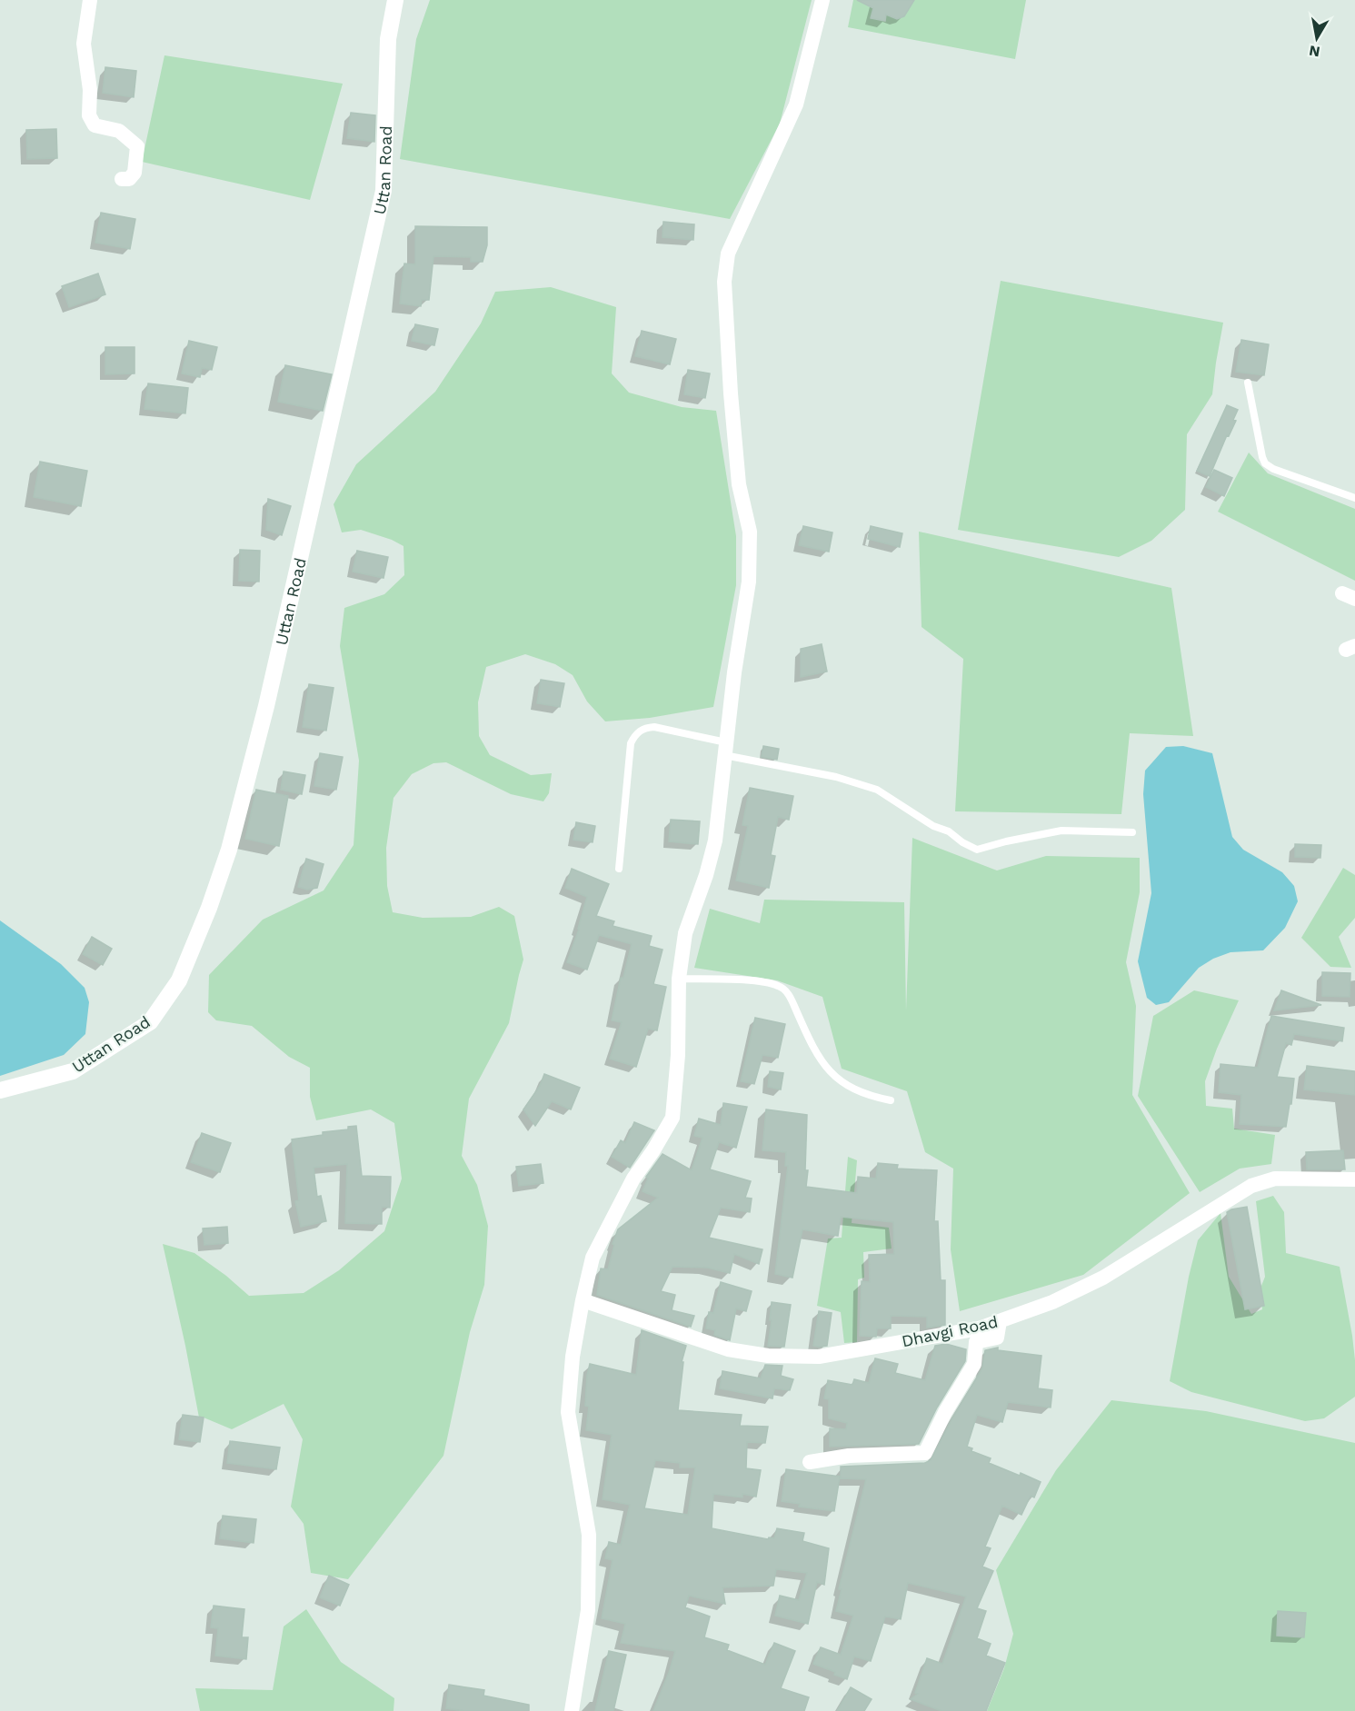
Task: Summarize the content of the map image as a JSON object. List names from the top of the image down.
{
  "streets": {
    "main road": ["Uttan Road"],
    "street": ["Dhavgi Road"]
  },
  "north": "bottom"
}
